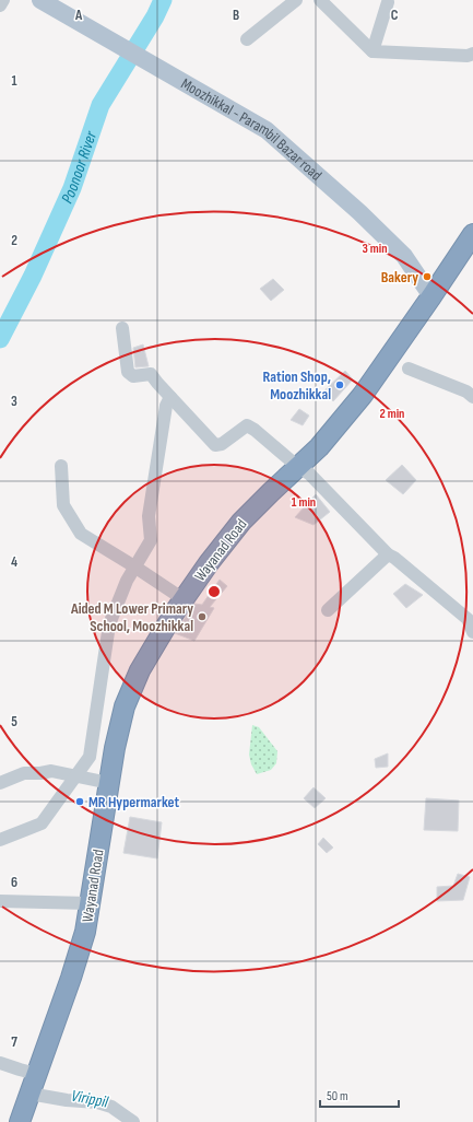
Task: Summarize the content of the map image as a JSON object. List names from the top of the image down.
{
  "streets": {
    "highway": ["Wayanad Road"],
    "main road": ["Moozhikkal - Parambil Bazar road"]
  },
  "crossings": [
    ["Moozhikkal - Parambil Bazar road", "Wayanad Road"]
  ],
  "water": ["Poonoor River", "Virippil"],
  "places": [
    "Bakery",
    "Ration Shop, Moozhikkal",
    "Aided M Lower Primary School, Moozhikkal",
    "MR Hypermarket"
  ],
  "scale_bar": "50 m",
  "grid": {
    "columns": ["A", "B", "C"],
    "rows": [
      "1",
      "2",
      "3",
      "4",
      "5",
      "6",
      "7"
    ]
  },
  "rings": ["3 min", "2 min", "1 min"]
}
